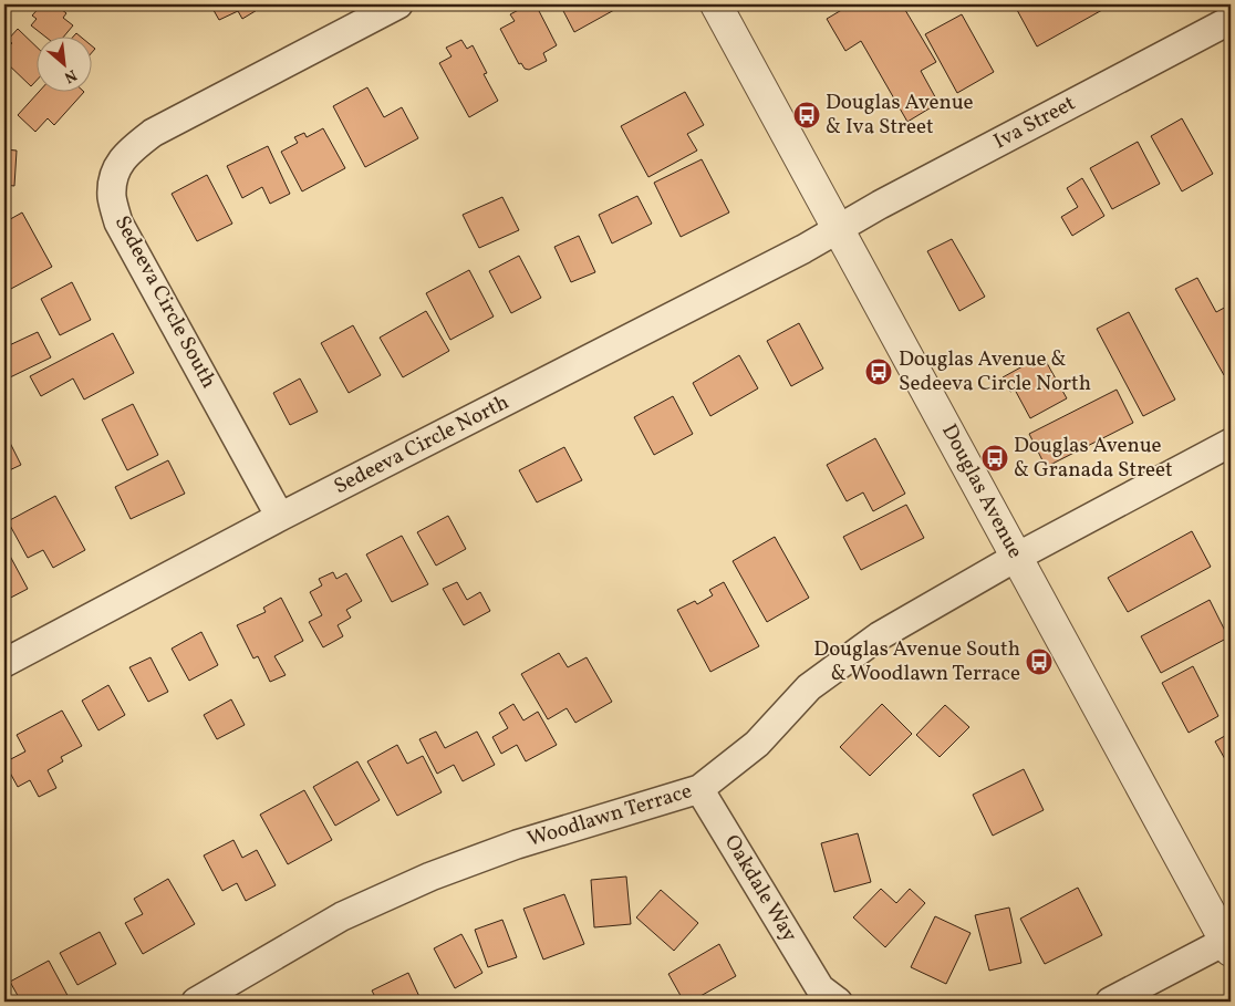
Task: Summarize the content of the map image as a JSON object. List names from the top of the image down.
{
  "streets": {
    "street": [
      "Iva Street",
      "Sedeeva Circle South",
      "Sedeeva Circle North",
      "Douglas Avenue",
      "Woodlawn Terrace",
      "Oakdale Way"
    ]
  },
  "crossings": [
    ["Iva Street", "Sedeeva Circle North"],
    ["Iva Street", "Douglas Avenue"],
    ["Sedeeva Circle South", "Sedeeva Circle North"],
    ["Sedeeva Circle North", "Douglas Avenue"],
    ["Douglas Avenue", "Woodlawn Terrace"],
    ["Woodlawn Terrace", "Oakdale Way"]
  ],
  "places": {
    "bus stop": [
      "Douglas Avenue & Iva Street",
      "Douglas Avenue & Sedeeva Circle North",
      "Douglas Avenue & Granada Street",
      "Douglas Avenue South & Woodlawn Terrace"
    ]
  },
  "north": "bottom right"
}
